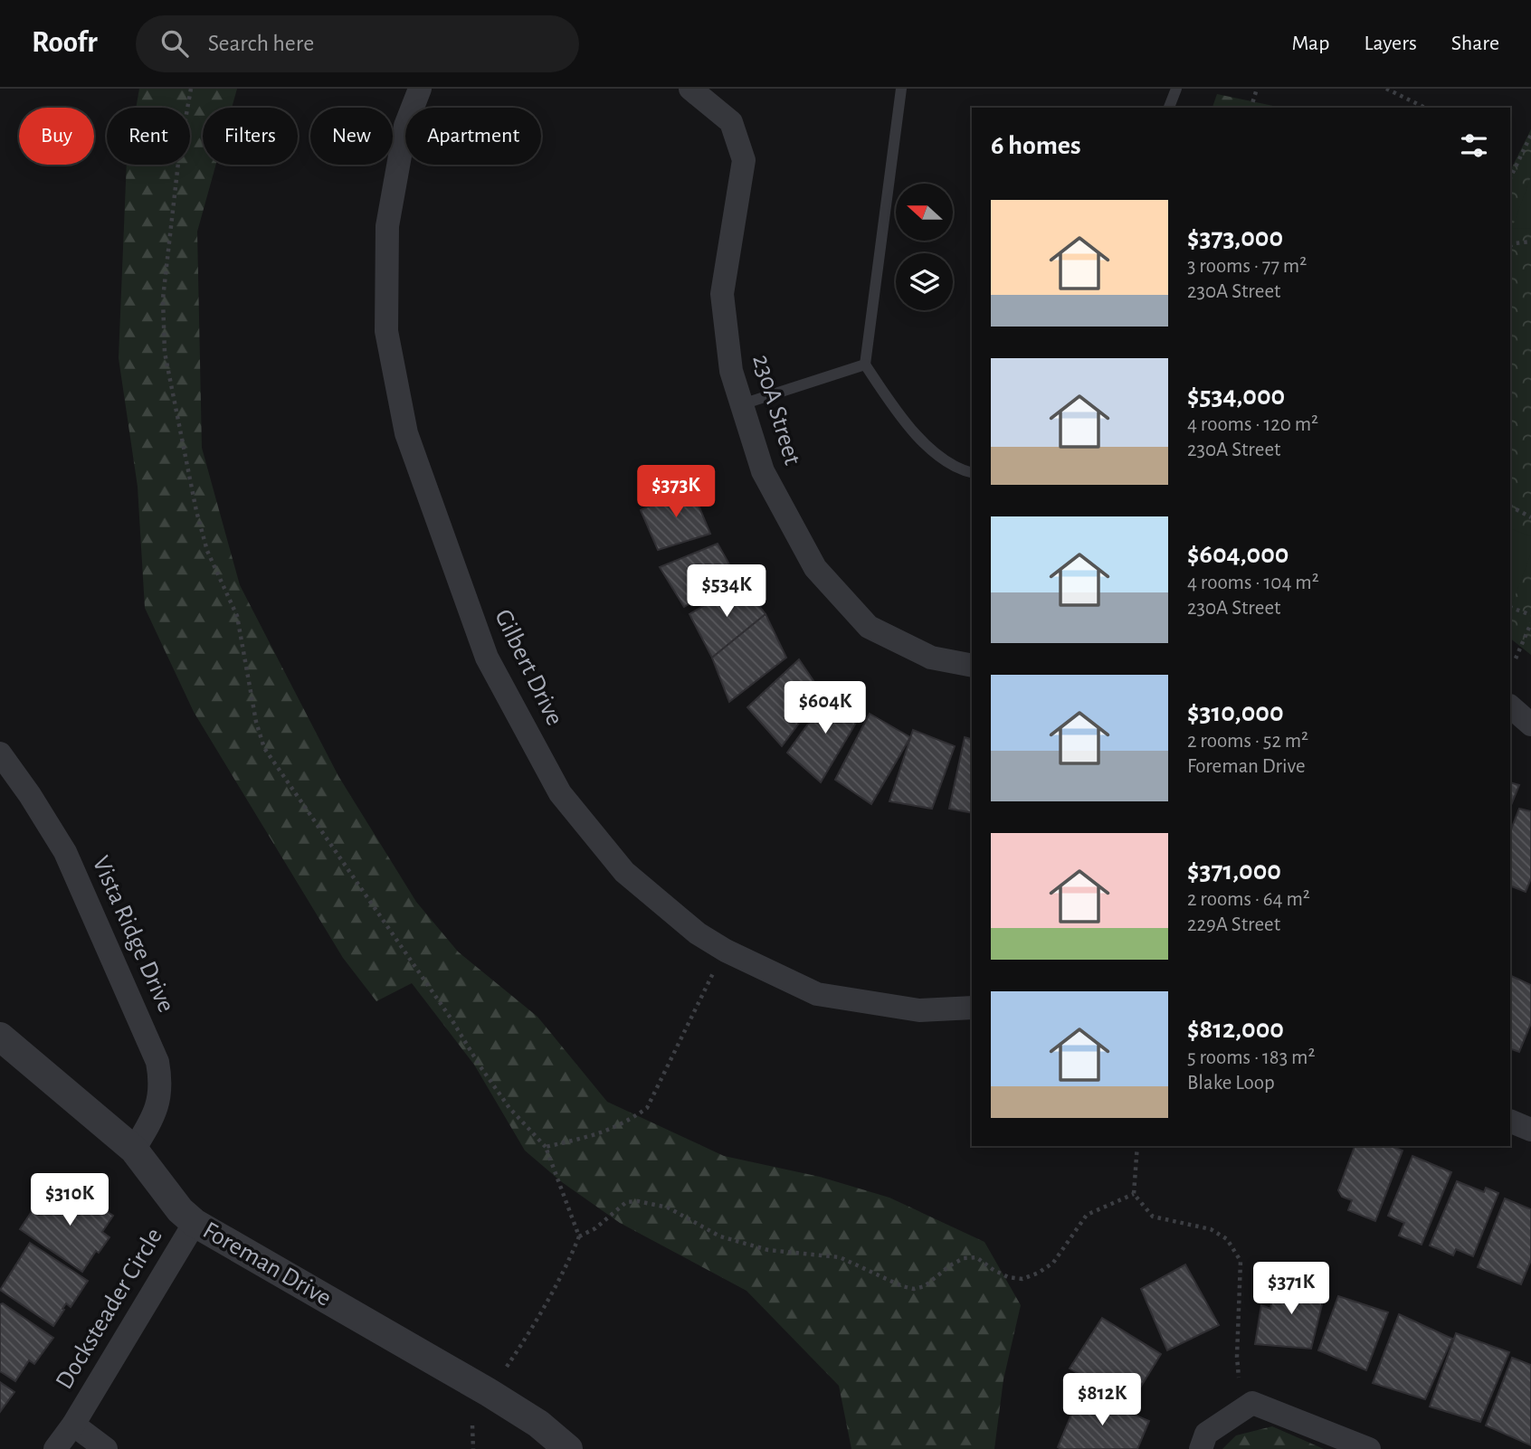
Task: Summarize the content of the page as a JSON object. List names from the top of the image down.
{
  "streets": {
    "street": [
      "230A Street",
      "Gilbert Drive",
      "Vista Ridge Drive",
      "Foreman Drive",
      "Docksteader Circle"
    ]
  },
  "crossings": [
    ["Vista Ridge Drive", "Foreman Drive"],
    ["Foreman Drive", "Docksteader Circle"]
  ],
  "north": "left",
  "page": {
    "header": "Roofr",
    "search": "Search here",
    "nav": ["Map", "Layers", "Share"],
    "chip": [
      "Buy",
      "Rent",
      "Filters",
      "New",
      "Apartment"
    ],
    "heading": "6 homes",
    "list": [
      {
        "name": "$373,000",
        "note": "3 rooms · 77 m² · 230A Street"
      },
      {
        "name": "$534,000",
        "note": "4 rooms · 120 m² · 230A Street"
      },
      {
        "name": "$604,000",
        "note": "4 rooms · 104 m² · 230A Street"
      },
      {
        "name": "$310,000",
        "note": "2 rooms · 52 m² · Foreman Drive"
      },
      {
        "name": "$371,000",
        "note": "2 rooms · 64 m² · 229A Street"
      },
      {
        "name": "$812,000",
        "note": "5 rooms · 183 m² · Blake Loop"
      }
    ],
    "price": [
      "$373K",
      "$534K",
      "$604K",
      "$310K",
      "$371K",
      "$812K"
    ]
  }
}
